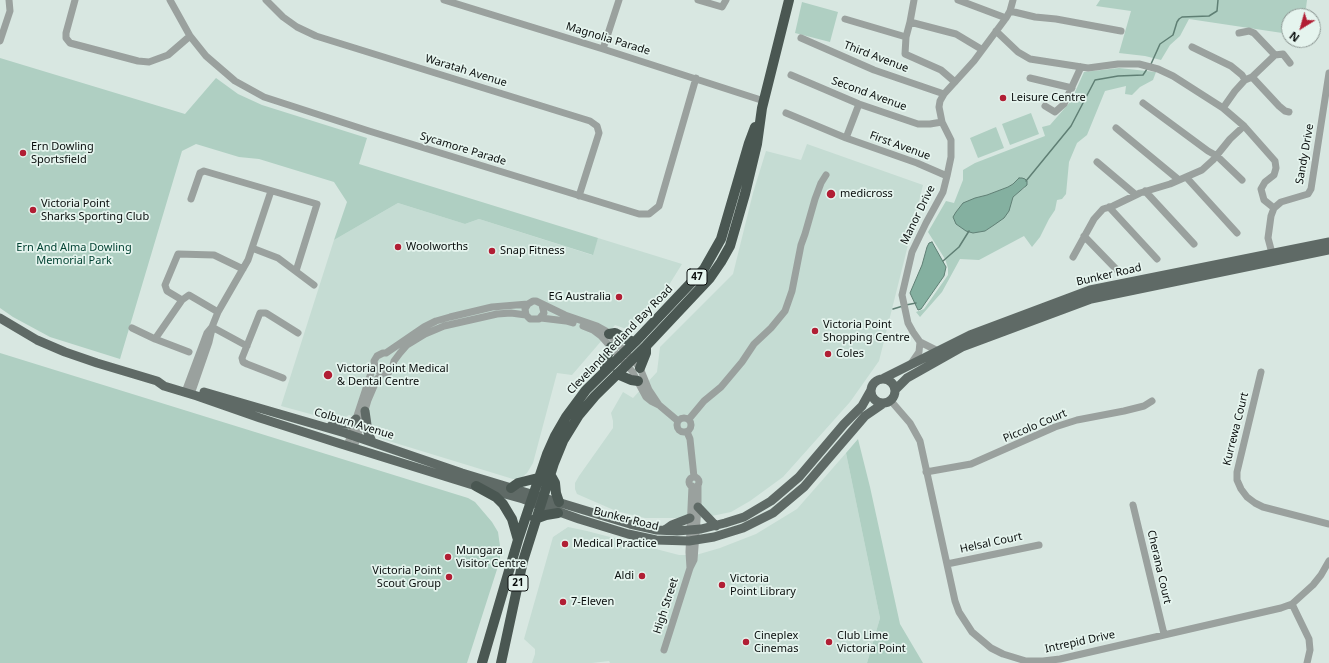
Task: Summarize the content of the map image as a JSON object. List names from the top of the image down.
{
  "streets": {
    "highway": ["47", "Cleveland Redland Bay Road", "21"],
    "main road": ["Bunker Road", "Colburn Avenue"],
    "street": [
      "Magnolia Parade",
      "Third Avenue",
      "Waratah Avenue",
      "Second Avenue",
      "First Avenue",
      "Sycamore Parade",
      "Sandy Drive",
      "Manor Drive",
      "Piccolo Court",
      "Kurrewa Court",
      "Helsal Court",
      "Cherana Court",
      "High Street",
      "Intrepid Drive"
    ]
  },
  "crossings": [
    ["Magnolia Parade", "Sycamore Parade"],
    ["Magnolia Parade", "Cleveland Redland Bay Road"],
    ["Third Avenue", "Manor Drive"],
    ["Waratah Avenue", "Sycamore Parade"],
    ["Second Avenue", "Manor Drive"],
    ["First Avenue", "Manor Drive"],
    ["Bunker Road", "Cleveland Redland Bay Road"],
    ["Bunker Road", "Colburn Avenue"],
    ["Bunker Road", "High Street"],
    ["Bunker Road", "Intrepid Drive"],
    ["Cleveland Redland Bay Road", "Colburn Avenue"],
    ["Piccolo Court", "Intrepid Drive"],
    ["Helsal Court", "Intrepid Drive"],
    ["Cherana Court", "Intrepid Drive"]
  ],
  "parks": ["Ern And Alma Dowling Memorial Park"],
  "places": [
    "Leisure Centre",
    "Ern Dowling Sportsfield",
    "medicross",
    "Victoria Point Sharks Sporting Club",
    "Woolworths",
    "Snap Fitness",
    "EG Australia",
    "Victoria Point Shopping Centre",
    "Coles",
    "Victoria Point Medical & Dental Centre",
    "Medical Practice",
    "Mungara Visitor Centre",
    "Aldi",
    "Victoria Point Scout Group",
    "Victoria Point Library",
    "7-Eleven",
    "Cineplex Cinemas",
    "Club Lime Victoria Point"
  ],
  "north": "bottom left"
}
